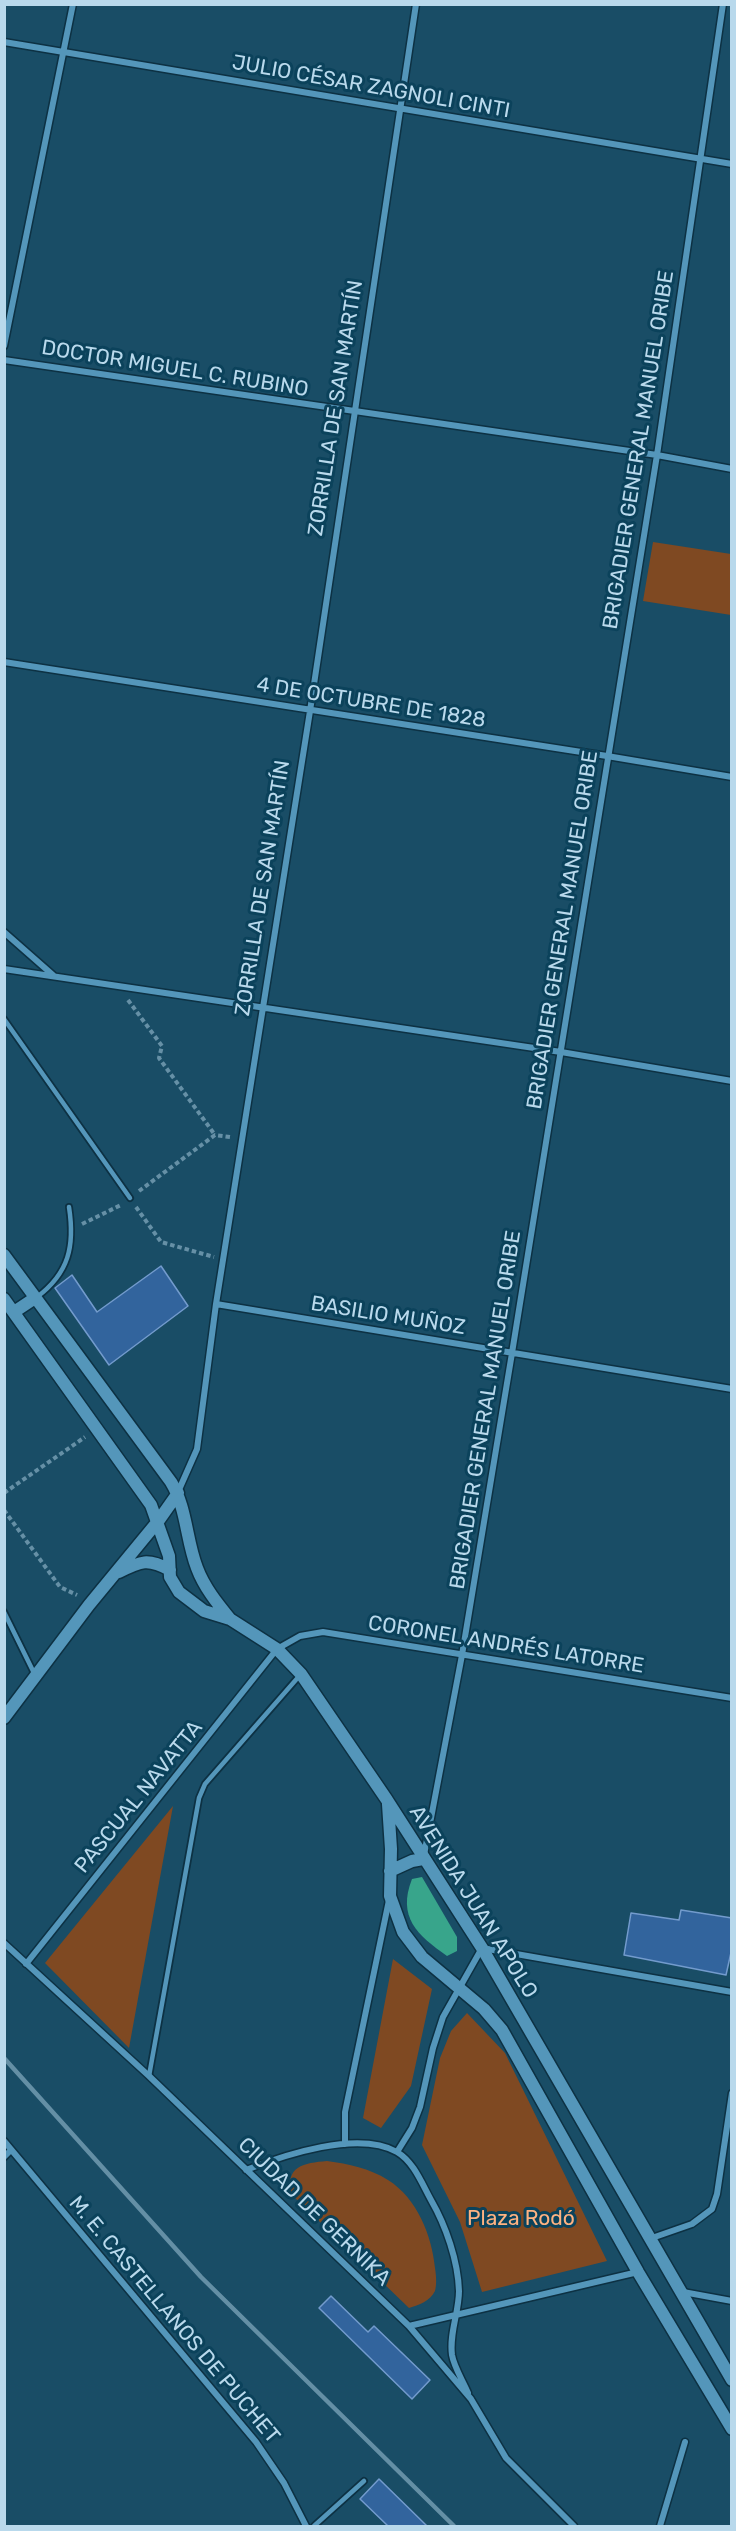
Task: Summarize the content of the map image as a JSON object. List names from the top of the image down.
{
  "streets": {
    "street": [
      "JULIO CÉSAR ZAGNOLI CINTI",
      "DOCTOR MIGUEL C. RUBINO",
      "ZORRILLA DE SAN MARTÍN",
      "BRIGADIER GENERAL MANUEL ORIBE",
      "4 DE OCTUBRE DE 1828",
      "BASILIO MUÑOZ",
      "CORONEL ANDRÉS LATORRE",
      "PASCUAL NAVATTA",
      "AVENIDA JUAN APOLO",
      "CIUDAD DE GERNIKA",
      "M. E. CASTELLANOS DE PUCHET"
    ]
  },
  "crossings": [
    ["JULIO CÉSAR ZAGNOLI CINTI", "ZORRILLA DE SAN MARTÍN"],
    ["JULIO CÉSAR ZAGNOLI CINTI", "BRIGADIER GENERAL MANUEL ORIBE"],
    ["DOCTOR MIGUEL C. RUBINO", "ZORRILLA DE SAN MARTÍN"],
    ["DOCTOR MIGUEL C. RUBINO", "BRIGADIER GENERAL MANUEL ORIBE"],
    ["ZORRILLA DE SAN MARTÍN", "4 DE OCTUBRE DE 1828"],
    ["ZORRILLA DE SAN MARTÍN", "BASILIO MUÑOZ"],
    ["BRIGADIER GENERAL MANUEL ORIBE", "4 DE OCTUBRE DE 1828"],
    ["BRIGADIER GENERAL MANUEL ORIBE", "BASILIO MUÑOZ"],
    ["BRIGADIER GENERAL MANUEL ORIBE", "CORONEL ANDRÉS LATORRE"],
    ["BRIGADIER GENERAL MANUEL ORIBE", "AVENIDA JUAN APOLO"],
    ["CORONEL ANDRÉS LATORRE", "PASCUAL NAVATTA"],
    ["PASCUAL NAVATTA", "CIUDAD DE GERNIKA"]
  ],
  "parks": ["Plaza Rodó"]
}
